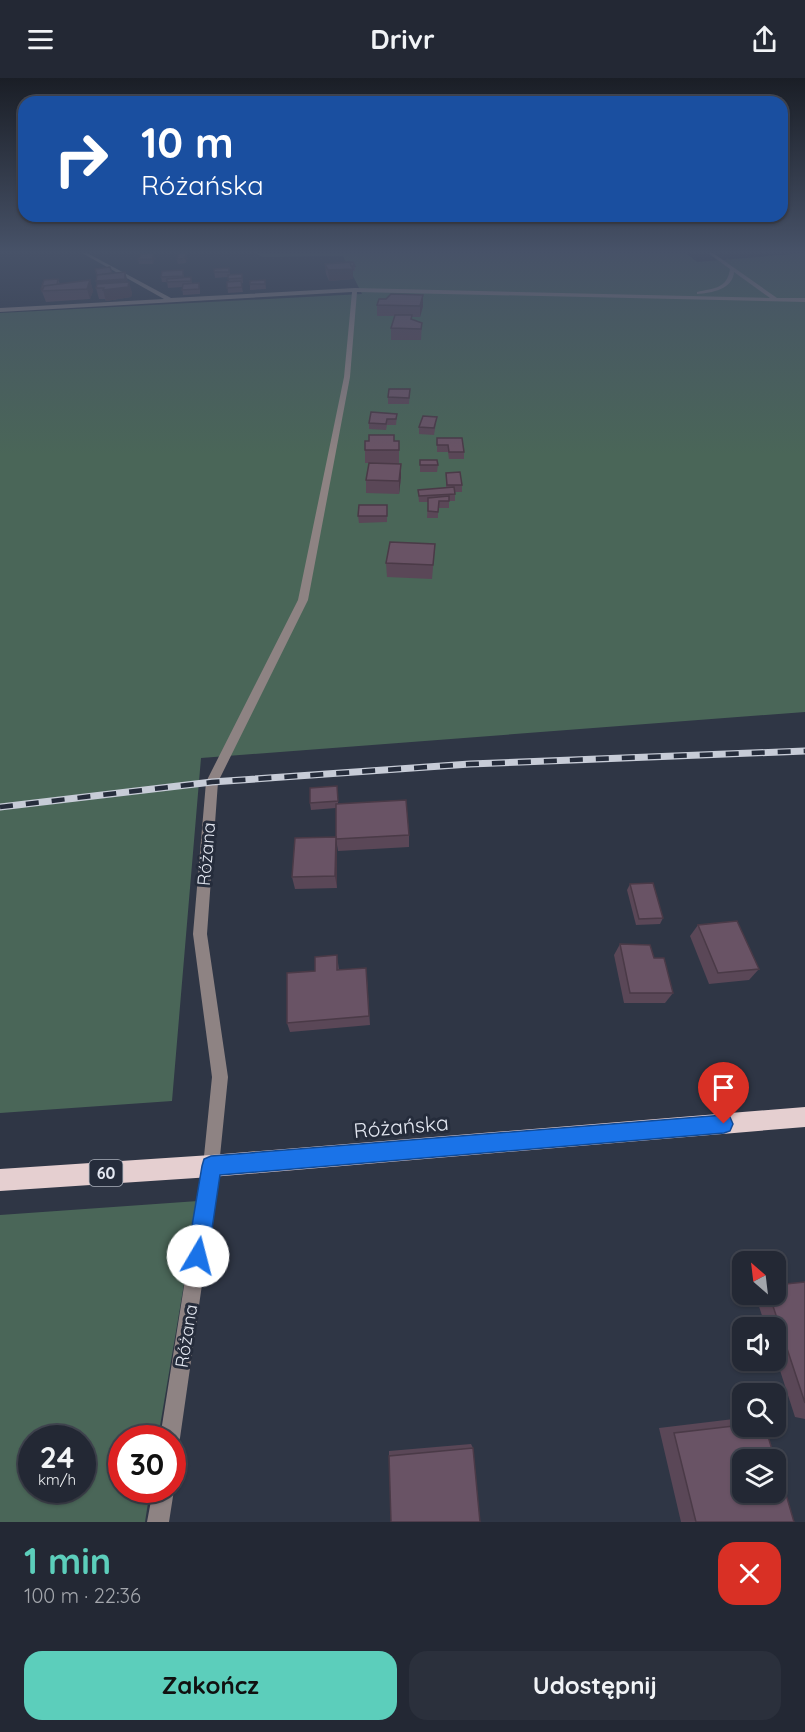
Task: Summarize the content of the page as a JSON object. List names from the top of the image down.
{
  "streets": {
    "main road": ["Różańska", "60"],
    "street": ["Różana"]
  },
  "crossings": [
    ["Różana", "Różańska"]
  ],
  "north": "top left",
  "page": {
    "header": "Drivr",
    "turn": ["10 m", "Różańska"],
    "speed": "24 km/h",
    "limit": "30",
    "heading": ["1 min", "100 m · 22:36"],
    "buttons": ["Zakończ", "Udostępnij"]
  }
}
